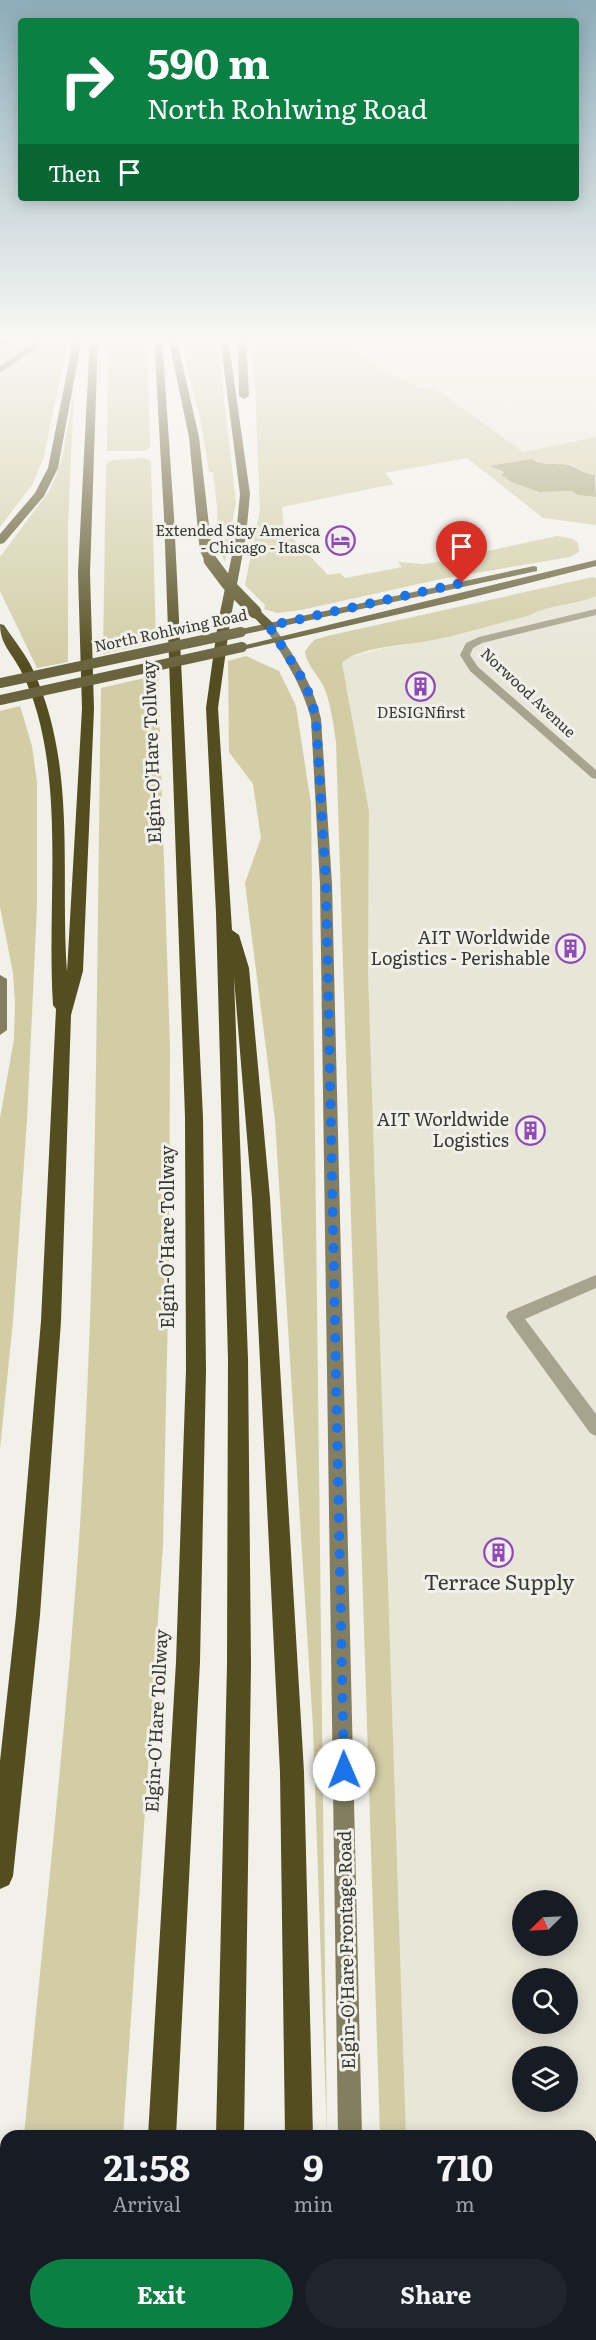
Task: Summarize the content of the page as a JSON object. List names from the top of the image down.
{
  "streets": {
    "highway": ["Elgin-O'Hare Tollway"],
    "main road": ["North Rohlwing Road", "Elgin-O'Hare Frontage Road"],
    "street": ["Norwood Avenue"]
  },
  "crossings": [
    ["North Rohlwing Road", "Elgin-O'Hare Frontage Road"]
  ],
  "places": {
    "hotel": ["Extended Stay America - Chicago - Itasca"],
    "building": [
      "DESIGNfirst",
      "AIT Worldwide Logistics - Perishable",
      "AIT Worldwide Logistics",
      "Terrace Supply"
    ]
  },
  "north": "bottom left",
  "page": {
    "turn": ["590 m", "North Rohlwing Road"],
    "then": "Then",
    "eta": [
      "21:58",
      "Arrival",
      "9",
      "min",
      "710",
      "m"
    ],
    "buttons": ["Exit", "Share"]
  }
}
